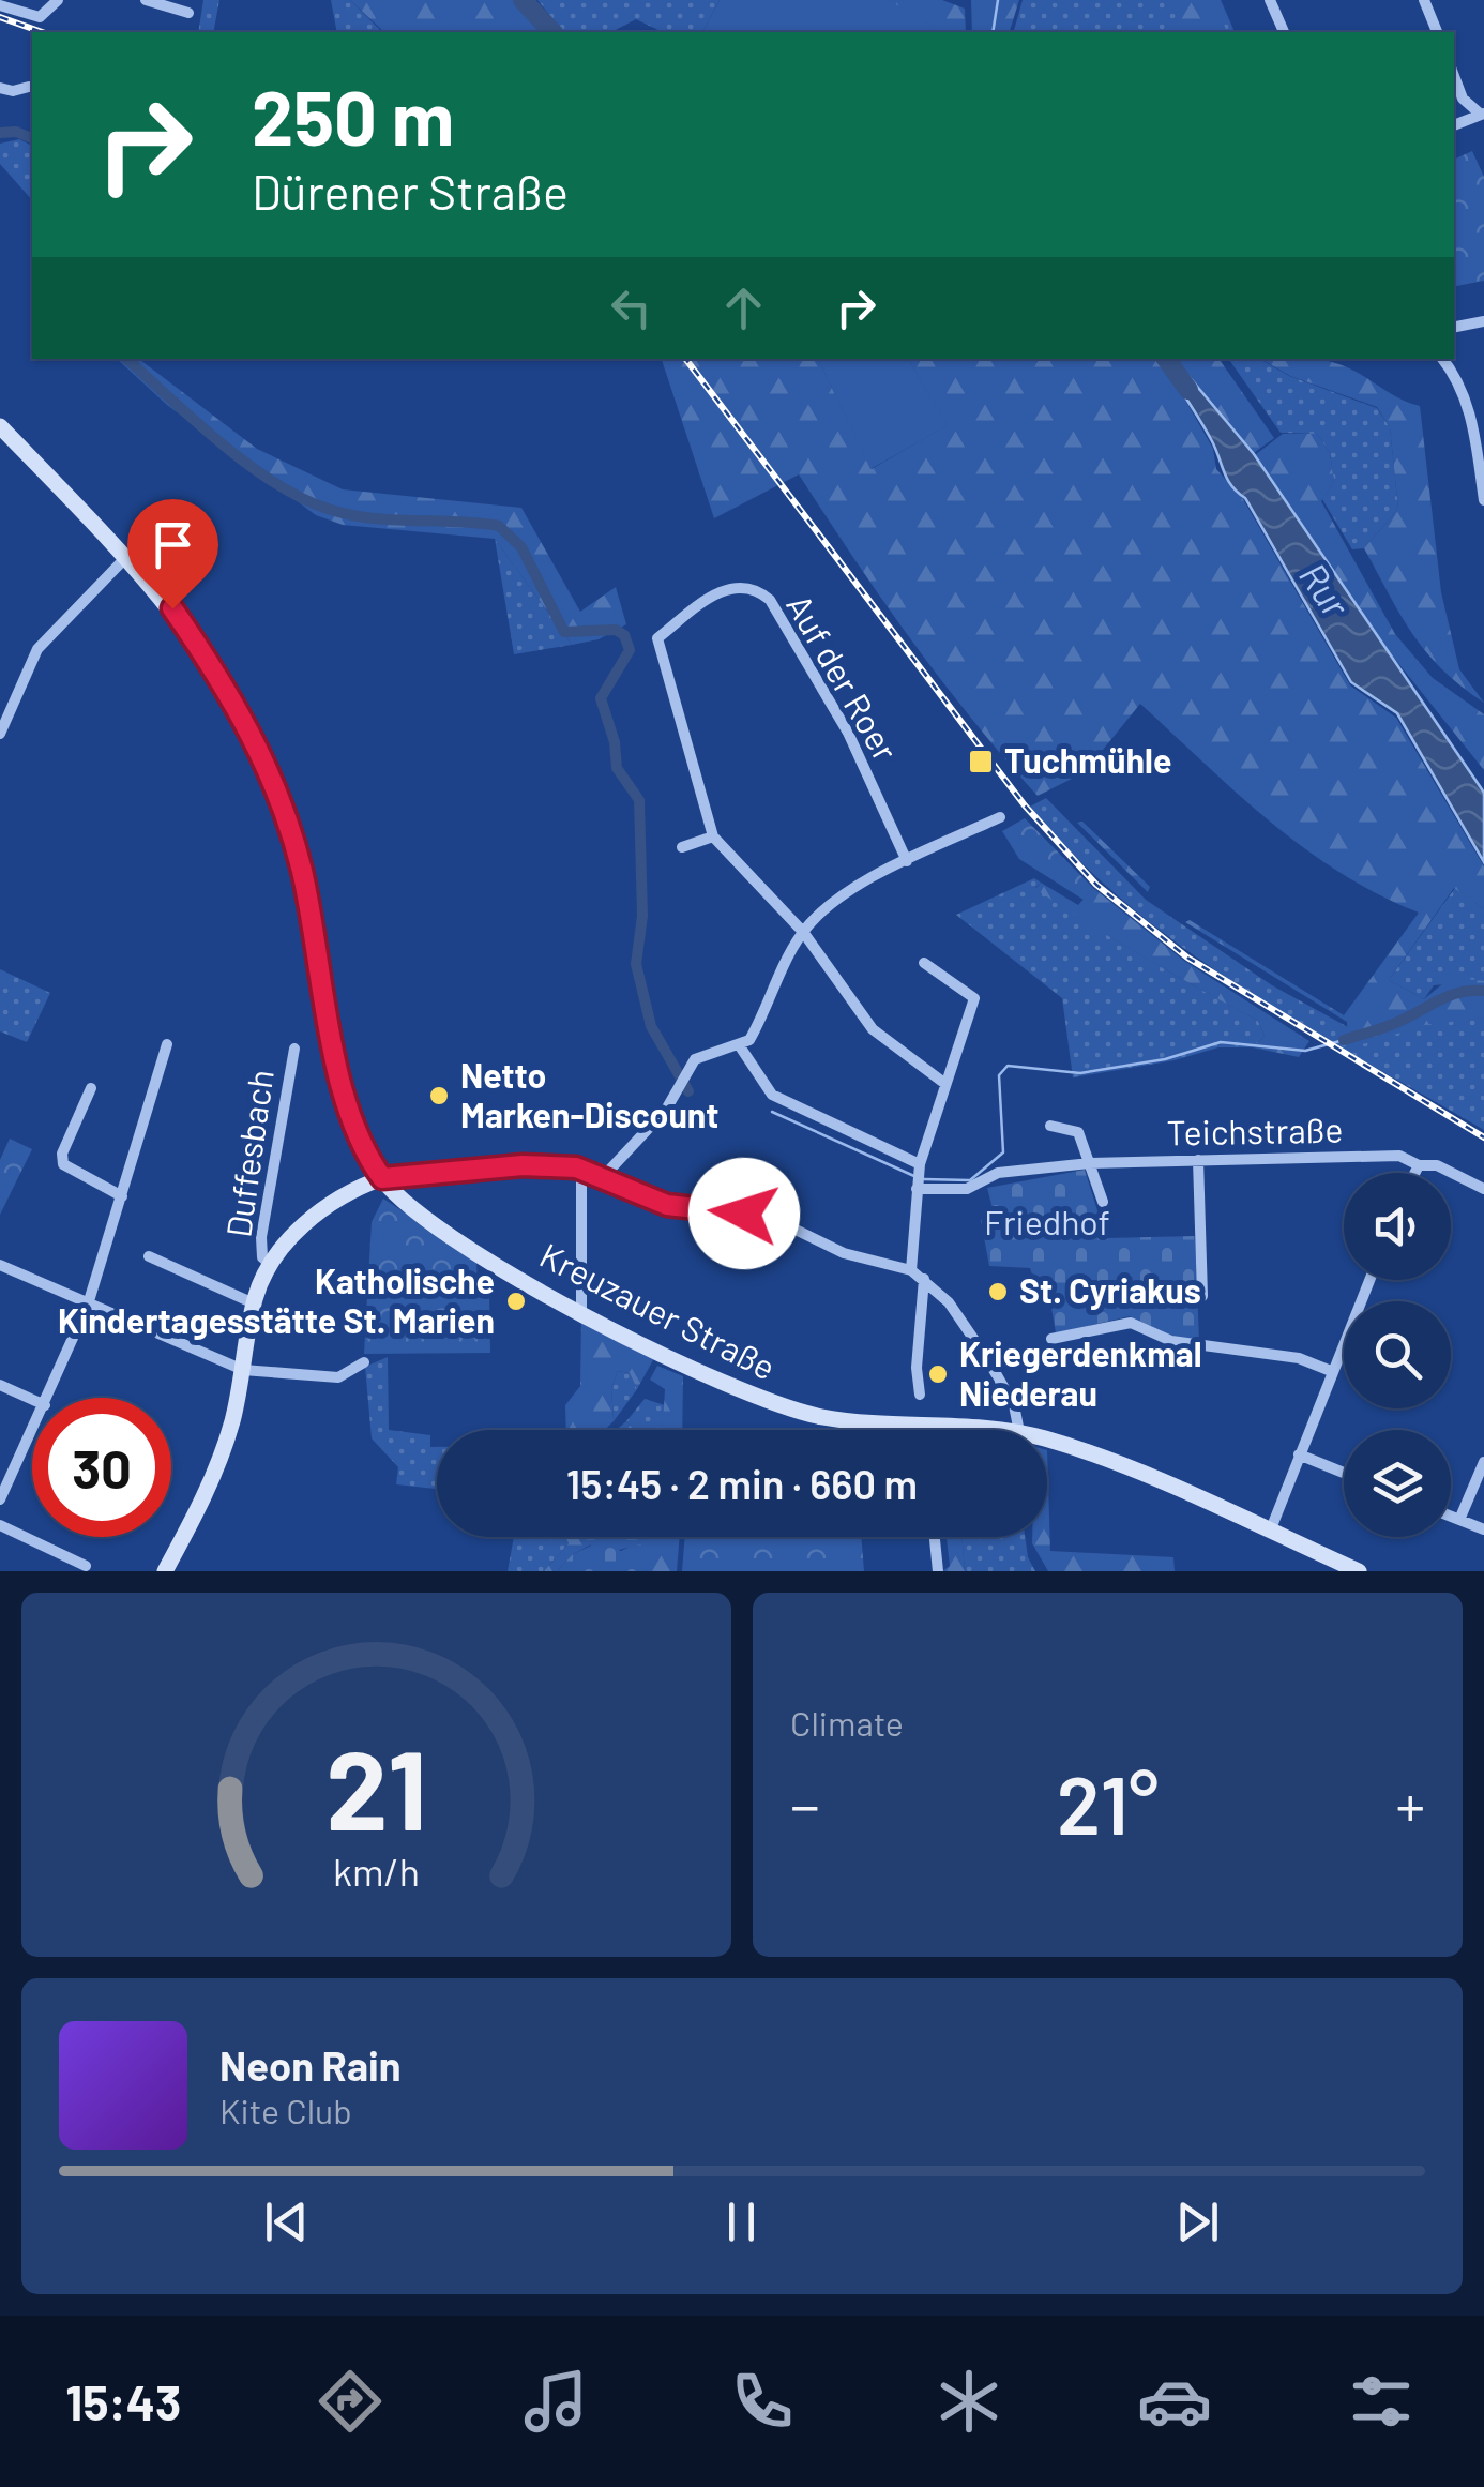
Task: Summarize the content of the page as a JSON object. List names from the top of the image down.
{
  "streets": {
    "main road": ["Kreuzauer Straße"],
    "street": ["Auf der Roer", "Teichstraße", "Duffesbach"]
  },
  "water": ["Rur"],
  "parks": ["Friedhof"],
  "places": {
    "transit": ["Tuchmühle"],
    "other": [
      "Netto Marken-Discount",
      "St. Cyriakus",
      "Katholische Kindertagesstätte St. Marien",
      "Kriegerdenkmal Niederau"
    ]
  },
  "page": {
    "turn": ["250 m", "Dürener Straße"],
    "limit": "30",
    "trip": "15:45 · 2 min · 660 m",
    "tile": "Climate",
    "heat": ["−", "21°", "+"],
    "song": ["Neon Rain", "Kite Club"],
    "tabs": "15:43",
    "gauge": ["21", "km/h"]
  }
}
